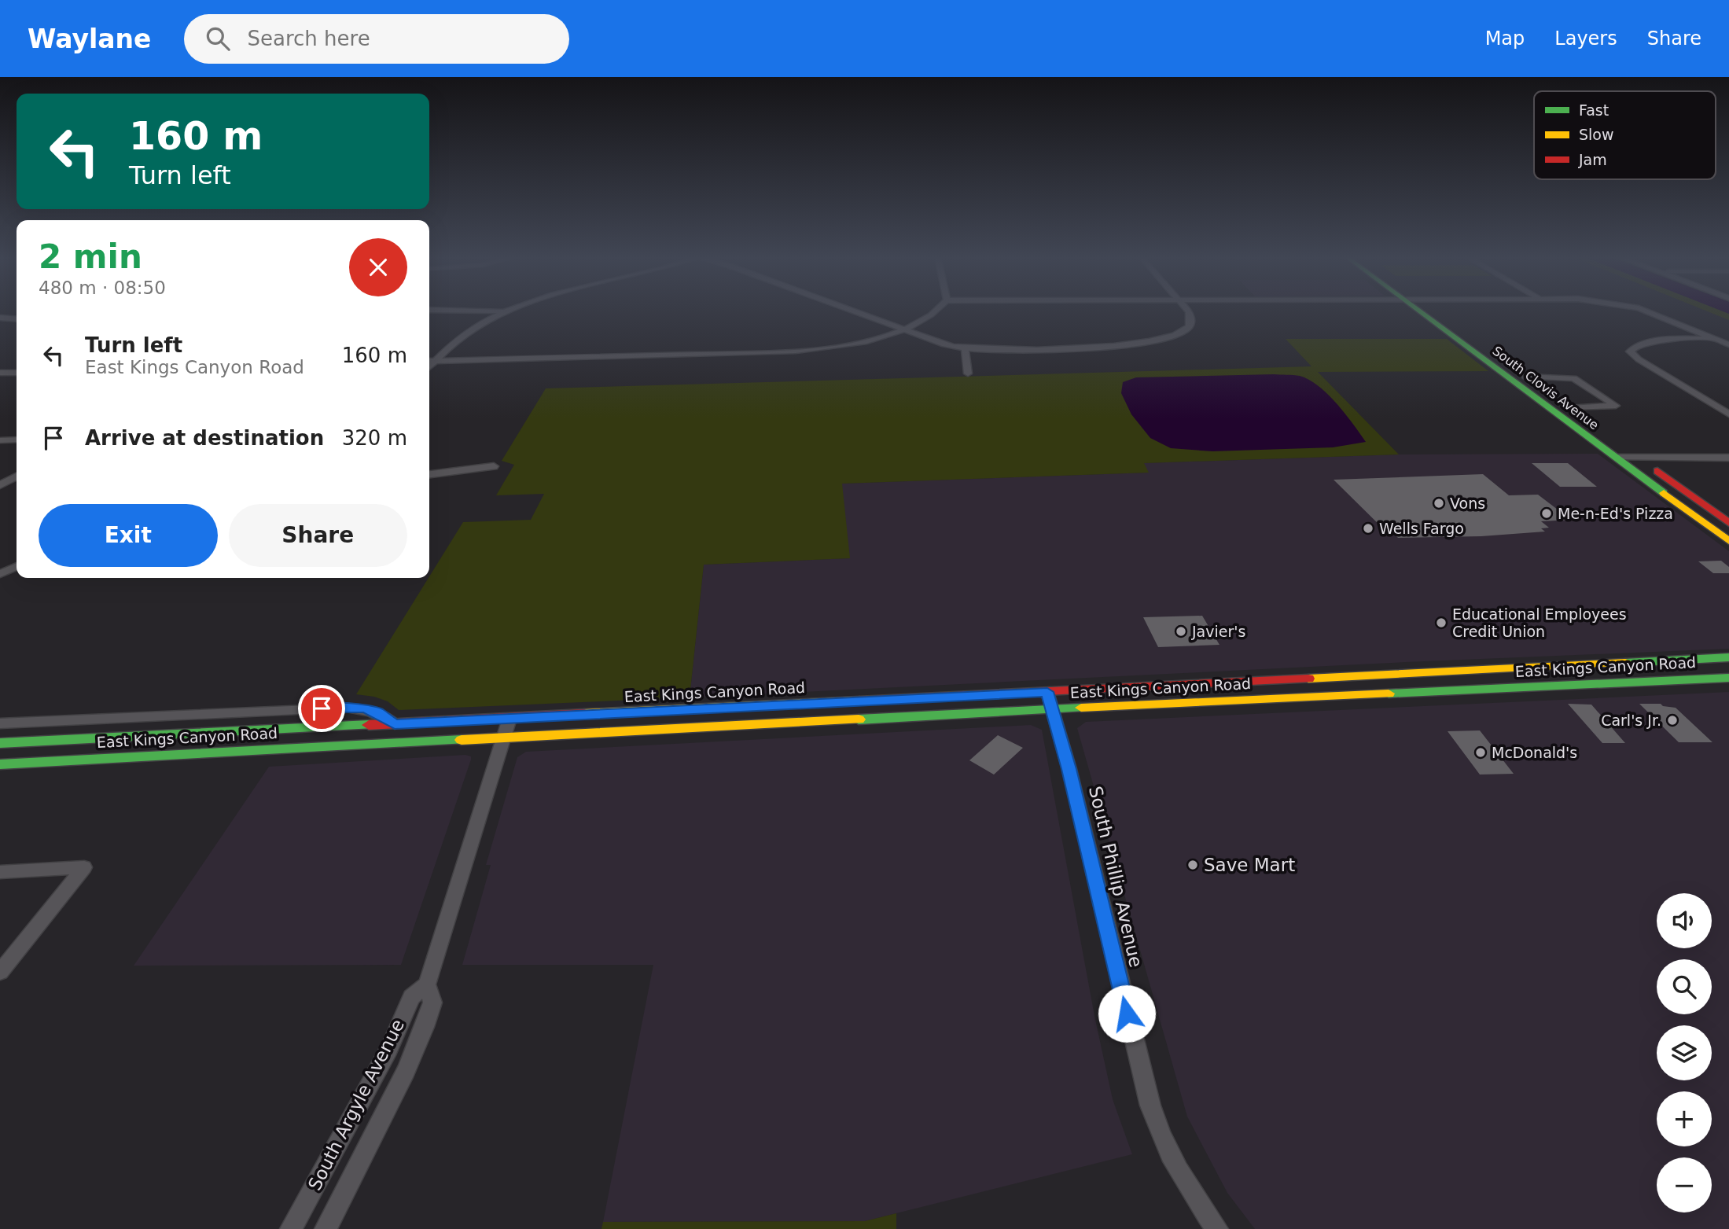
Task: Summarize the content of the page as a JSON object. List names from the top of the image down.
{
  "streets": {
    "main road": ["South Clovis Avenue", "East Kings Canyon Road"],
    "street": ["South Phillip Avenue", "South Argyle Avenue"]
  },
  "crossings": [
    ["East Kings Canyon Road", "South Phillip Avenue"],
    ["East Kings Canyon Road", "South Argyle Avenue"]
  ],
  "places": [
    "Vons",
    "Me-n-Ed's Pizza",
    "Wells Fargo",
    "Educational Employees Credit Union",
    "Javier's",
    "Carl's Jr.",
    "McDonald's",
    "Save Mart"
  ],
  "legend": ["Fast", "Slow", "Jam"],
  "page": {
    "header": "Waylane",
    "search": "Search here",
    "nav": ["Map", "Layers", "Share"],
    "turn": ["160 m", "Turn left"],
    "heading": ["2 min", "480 m · 08:50"],
    "list": [
      {
        "name": "Turn left",
        "note": "East Kings Canyon Road",
        "value": "160 m"
      },
      {
        "name": "Arrive at destination",
        "value": "320 m"
      }
    ],
    "buttons": ["Exit", "Share"],
    "map_buttons": ["+", "−"]
  }
}
